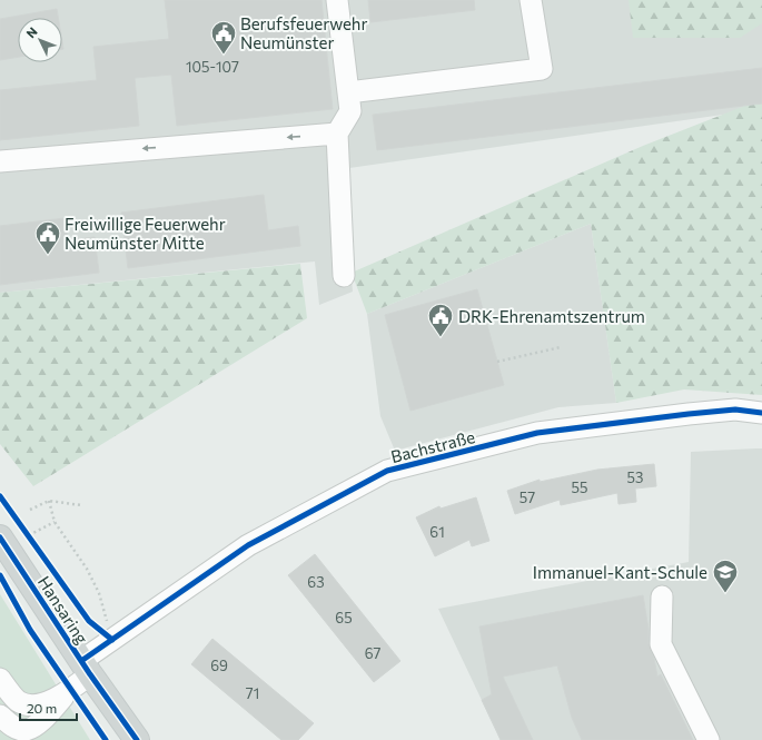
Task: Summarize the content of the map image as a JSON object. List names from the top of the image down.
{
  "streets": {
    "main road": ["Hansaring"],
    "street": ["Bachstraße"]
  },
  "crossings": [
    ["Bachstraße", "Hansaring"]
  ],
  "places": {
    "public building": ["Berufsfeuerwehr Neumünster", "Freiwillige Feuerwehr Neumünster Mitte", "DRK-Ehrenamtszentrum"],
    "school or university": ["Immanuel-Kant-Schule"]
  },
  "house_numbers": [
    "105-107",
    "53",
    "55",
    "57",
    "61",
    "63",
    "65",
    "67",
    "69",
    "71"
  ],
  "scale_bar": "20 m",
  "north": "top left"
}
